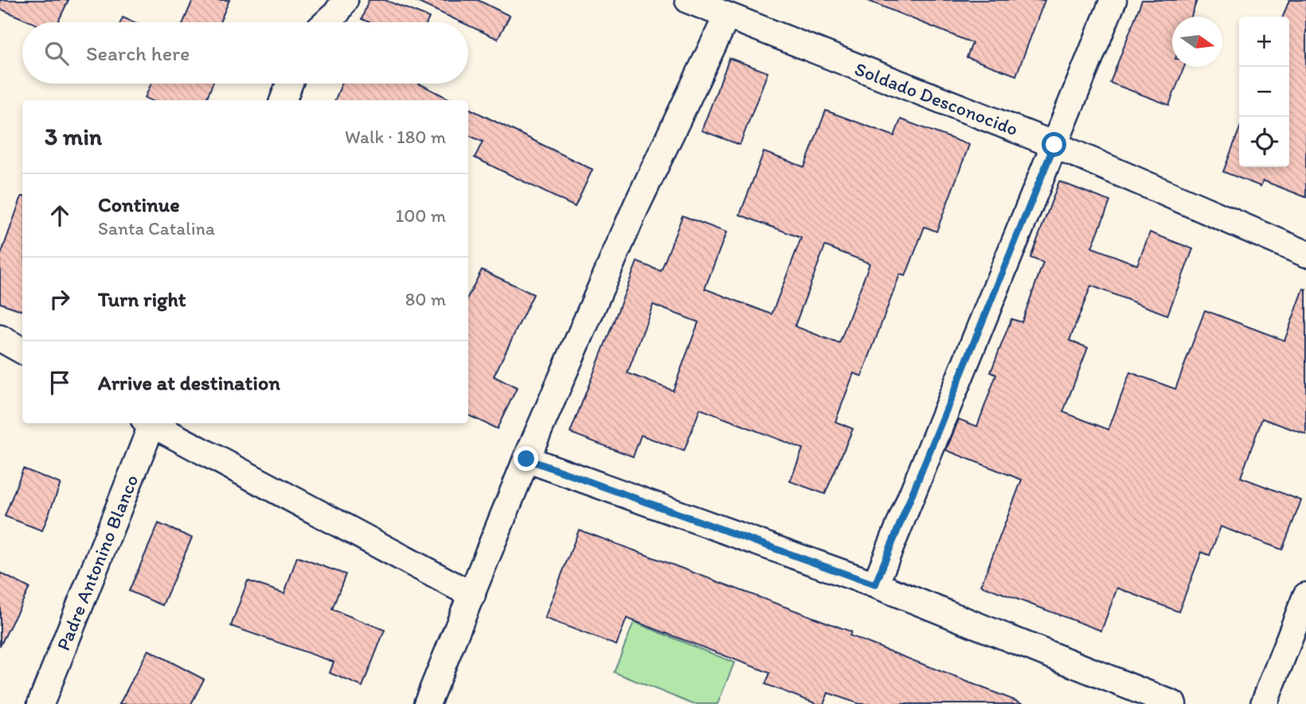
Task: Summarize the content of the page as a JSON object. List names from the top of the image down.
{
  "streets": {
    "street": ["Soldado Desconocido", "Padre Antonino Blanco"]
  },
  "north": "right",
  "page": {
    "map_buttons": ["+", "−"],
    "search": "Search here",
    "heading": ["3 min", "Walk · 180 m"],
    "list": [
      ["Continue", "Santa Catalina", "100 m"],
      ["Turn right", "80 m"],
      "Arrive at destination"
    ]
  }
}
